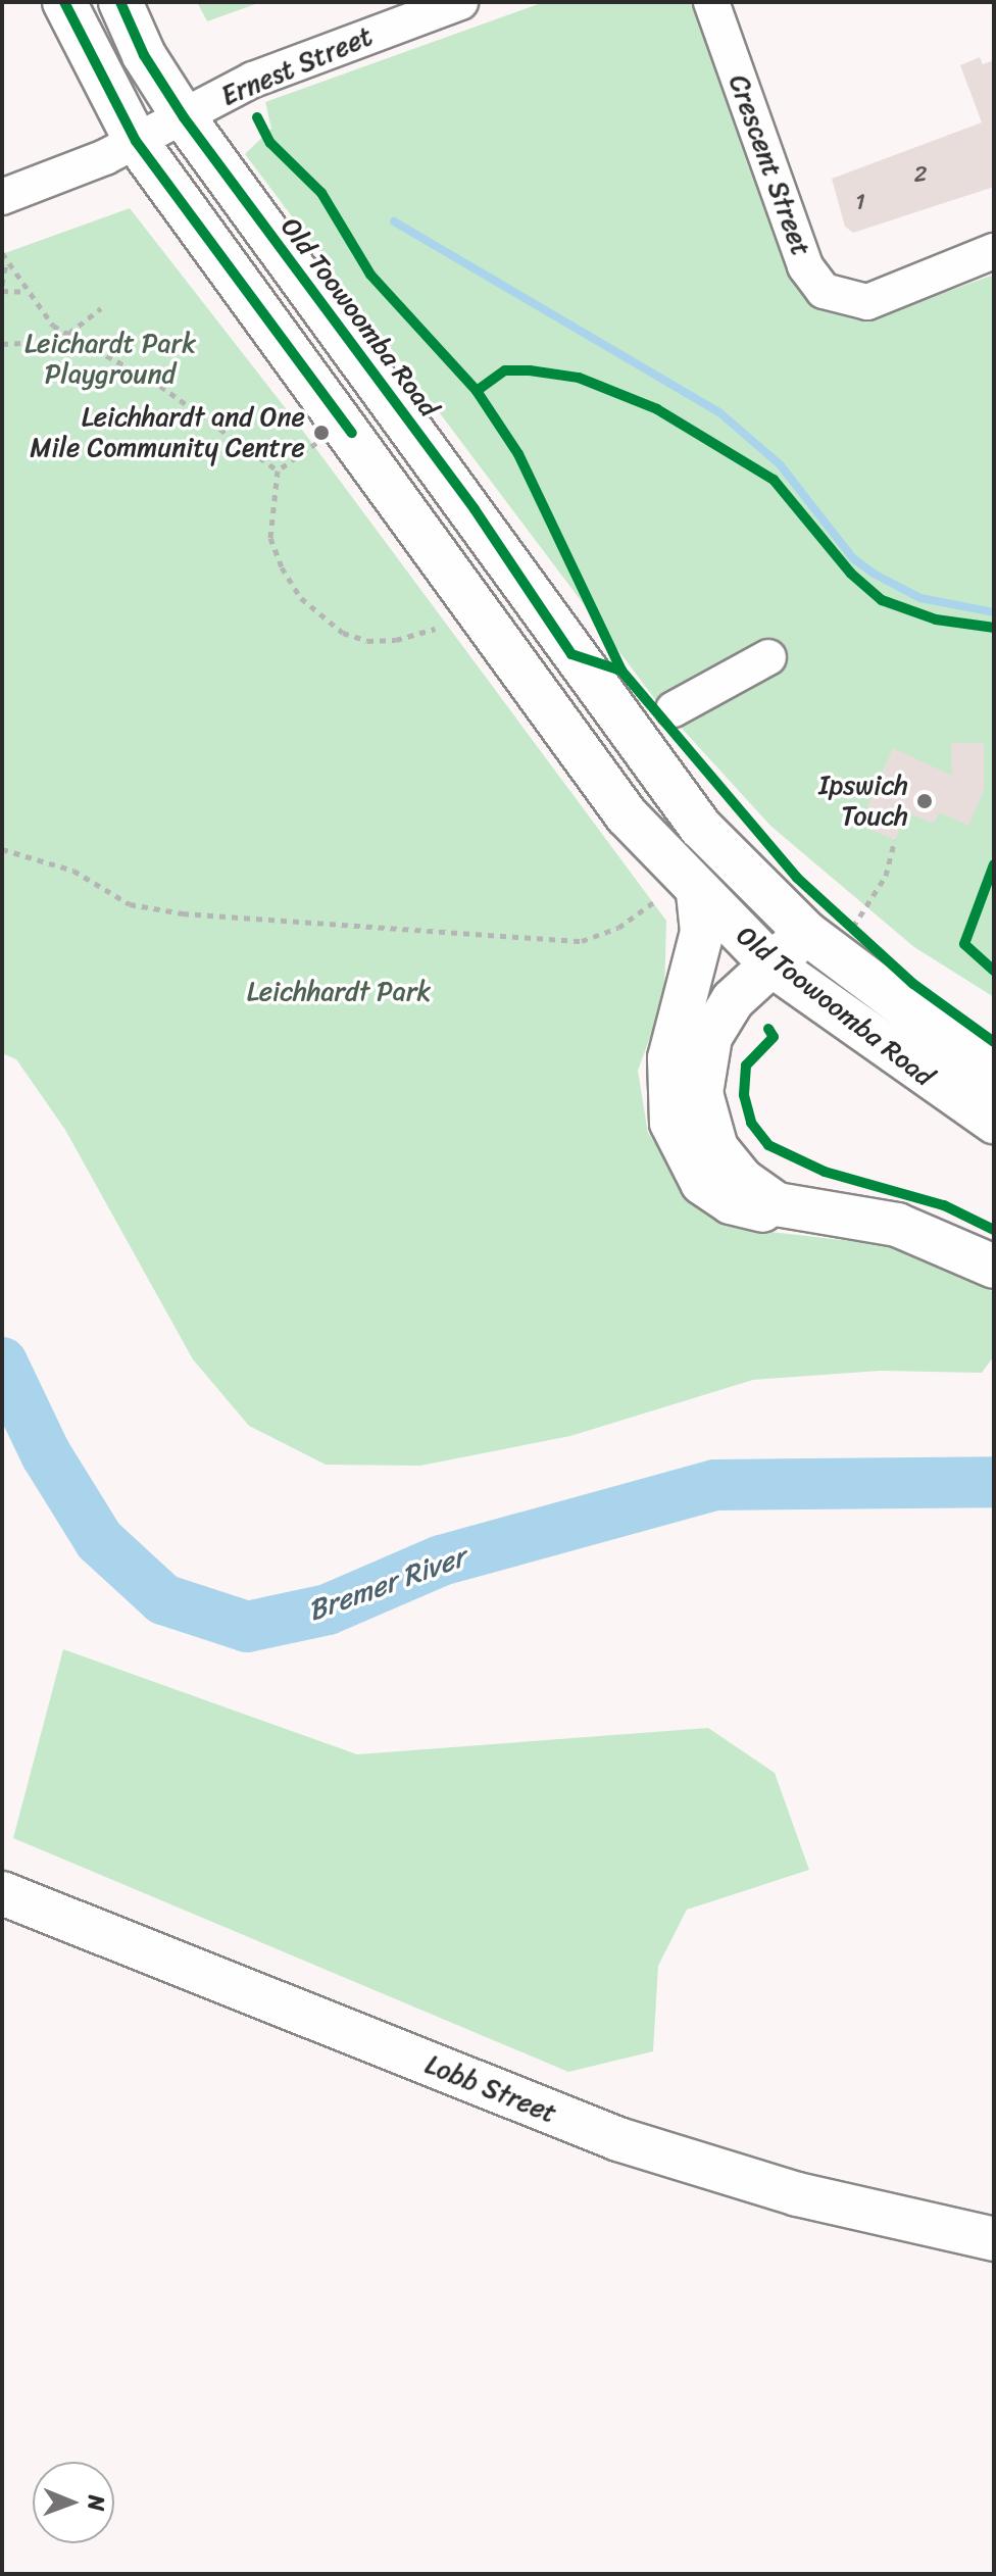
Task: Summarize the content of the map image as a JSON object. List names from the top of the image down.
{
  "streets": {
    "main road": ["Old Toowoomba Road", "Lobb Street"],
    "street": ["Ernest Street", "Crescent Street"]
  },
  "crossings": [
    ["Ernest Street", "Old Toowoomba Road"]
  ],
  "water": ["Bremer River"],
  "parks": ["Leichardt Park Playground", "Leichhardt Park"],
  "places": ["Leichhardt and One Mile Community Centre", "Ipswich Touch"],
  "house_numbers": ["2", "1"],
  "north": "right"
}
